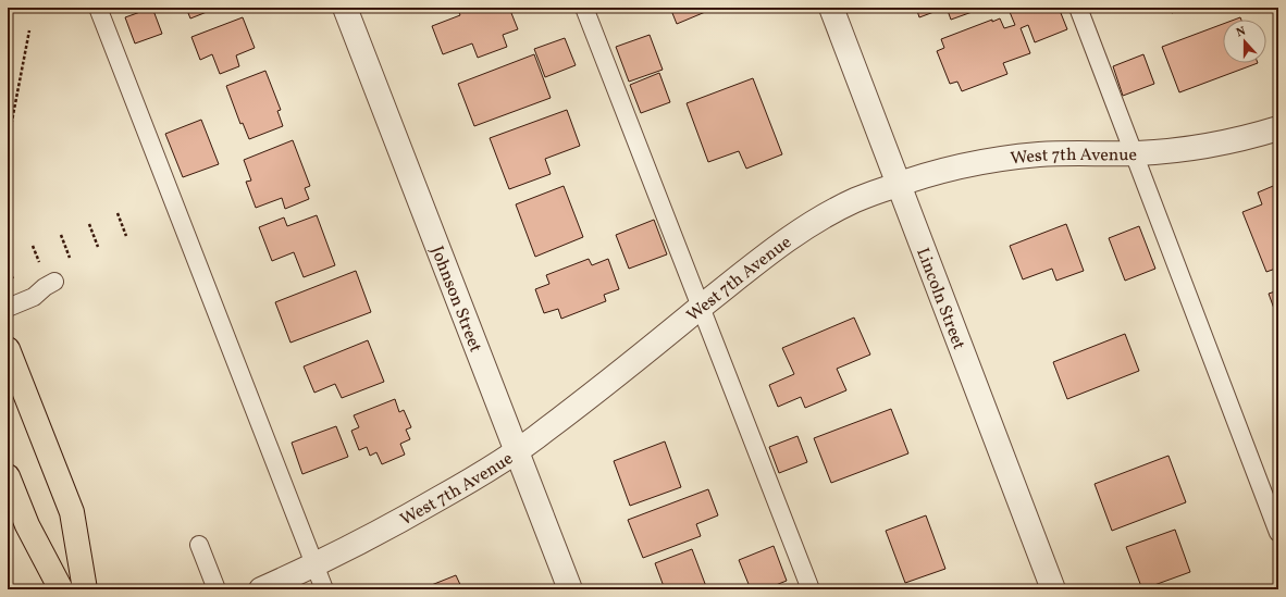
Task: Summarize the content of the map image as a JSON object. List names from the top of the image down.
{
  "streets": {
    "street": ["West 7th Avenue", "Johnson Street", "Lincoln Street"]
  },
  "crossings": [
    ["West 7th Avenue", "Johnson Street"],
    ["West 7th Avenue", "Lincoln Street"]
  ],
  "north": "top"
}
